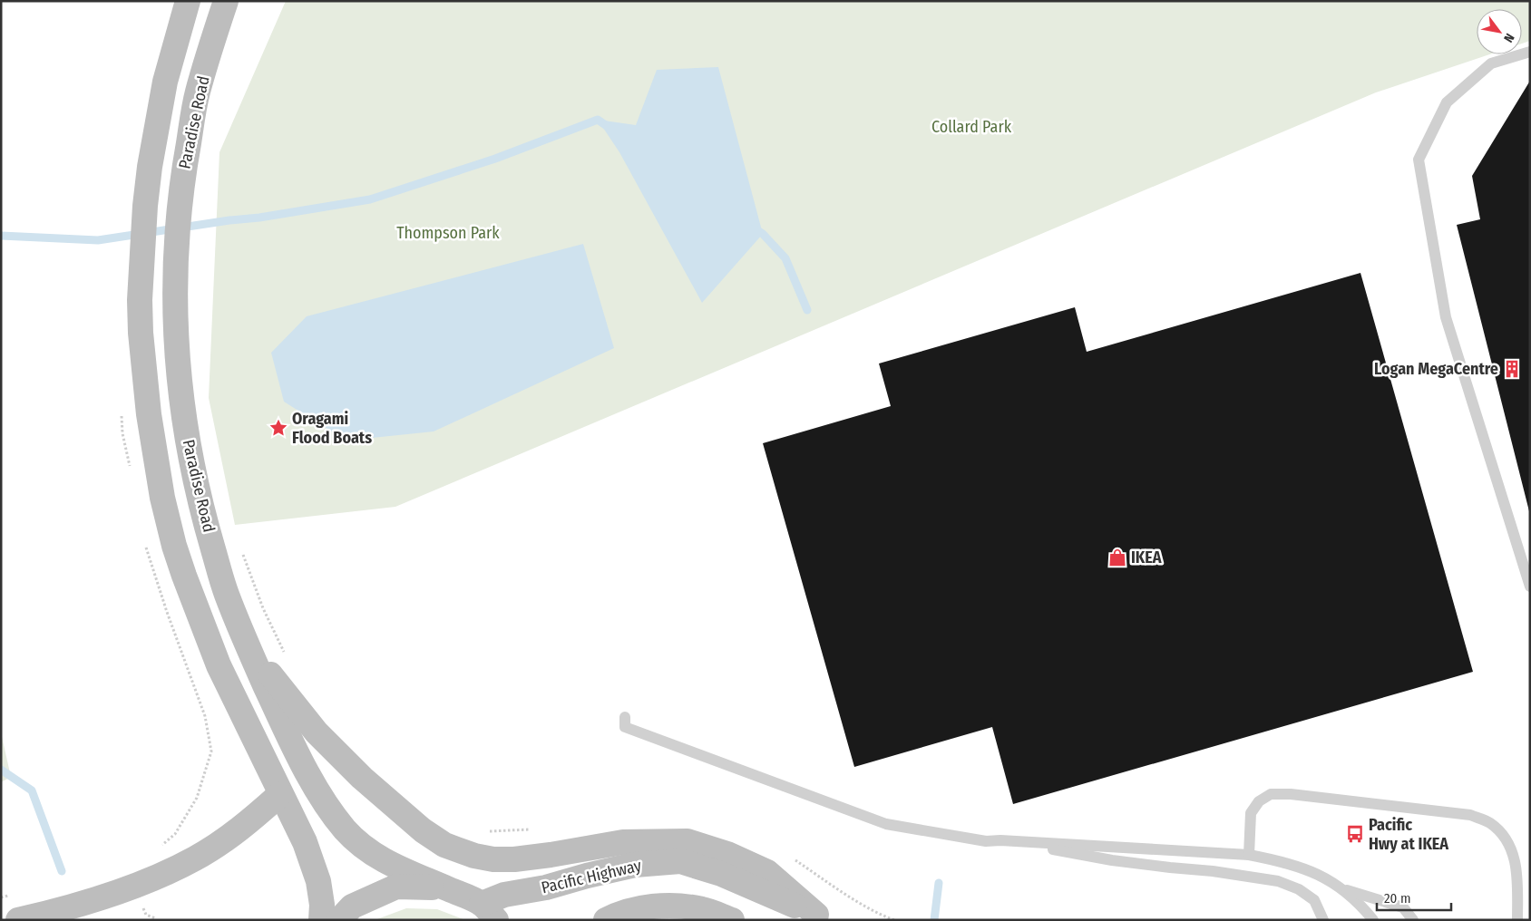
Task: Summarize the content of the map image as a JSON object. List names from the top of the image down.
{
  "streets": {
    "main road": ["Paradise Road", "Pacific Highway"]
  },
  "crossings": [
    ["Paradise Road", "Pacific Highway"]
  ],
  "parks": ["Collard Park", "Thompson Park"],
  "places": {
    "building": ["Logan MegaCentre"],
    "place": ["Oragami Flood Boats"],
    "shop": ["IKEA"],
    "bus stop": ["Pacific Hwy at IKEA"]
  },
  "scale_bar": "20 m",
  "north": "bottom right"
}
